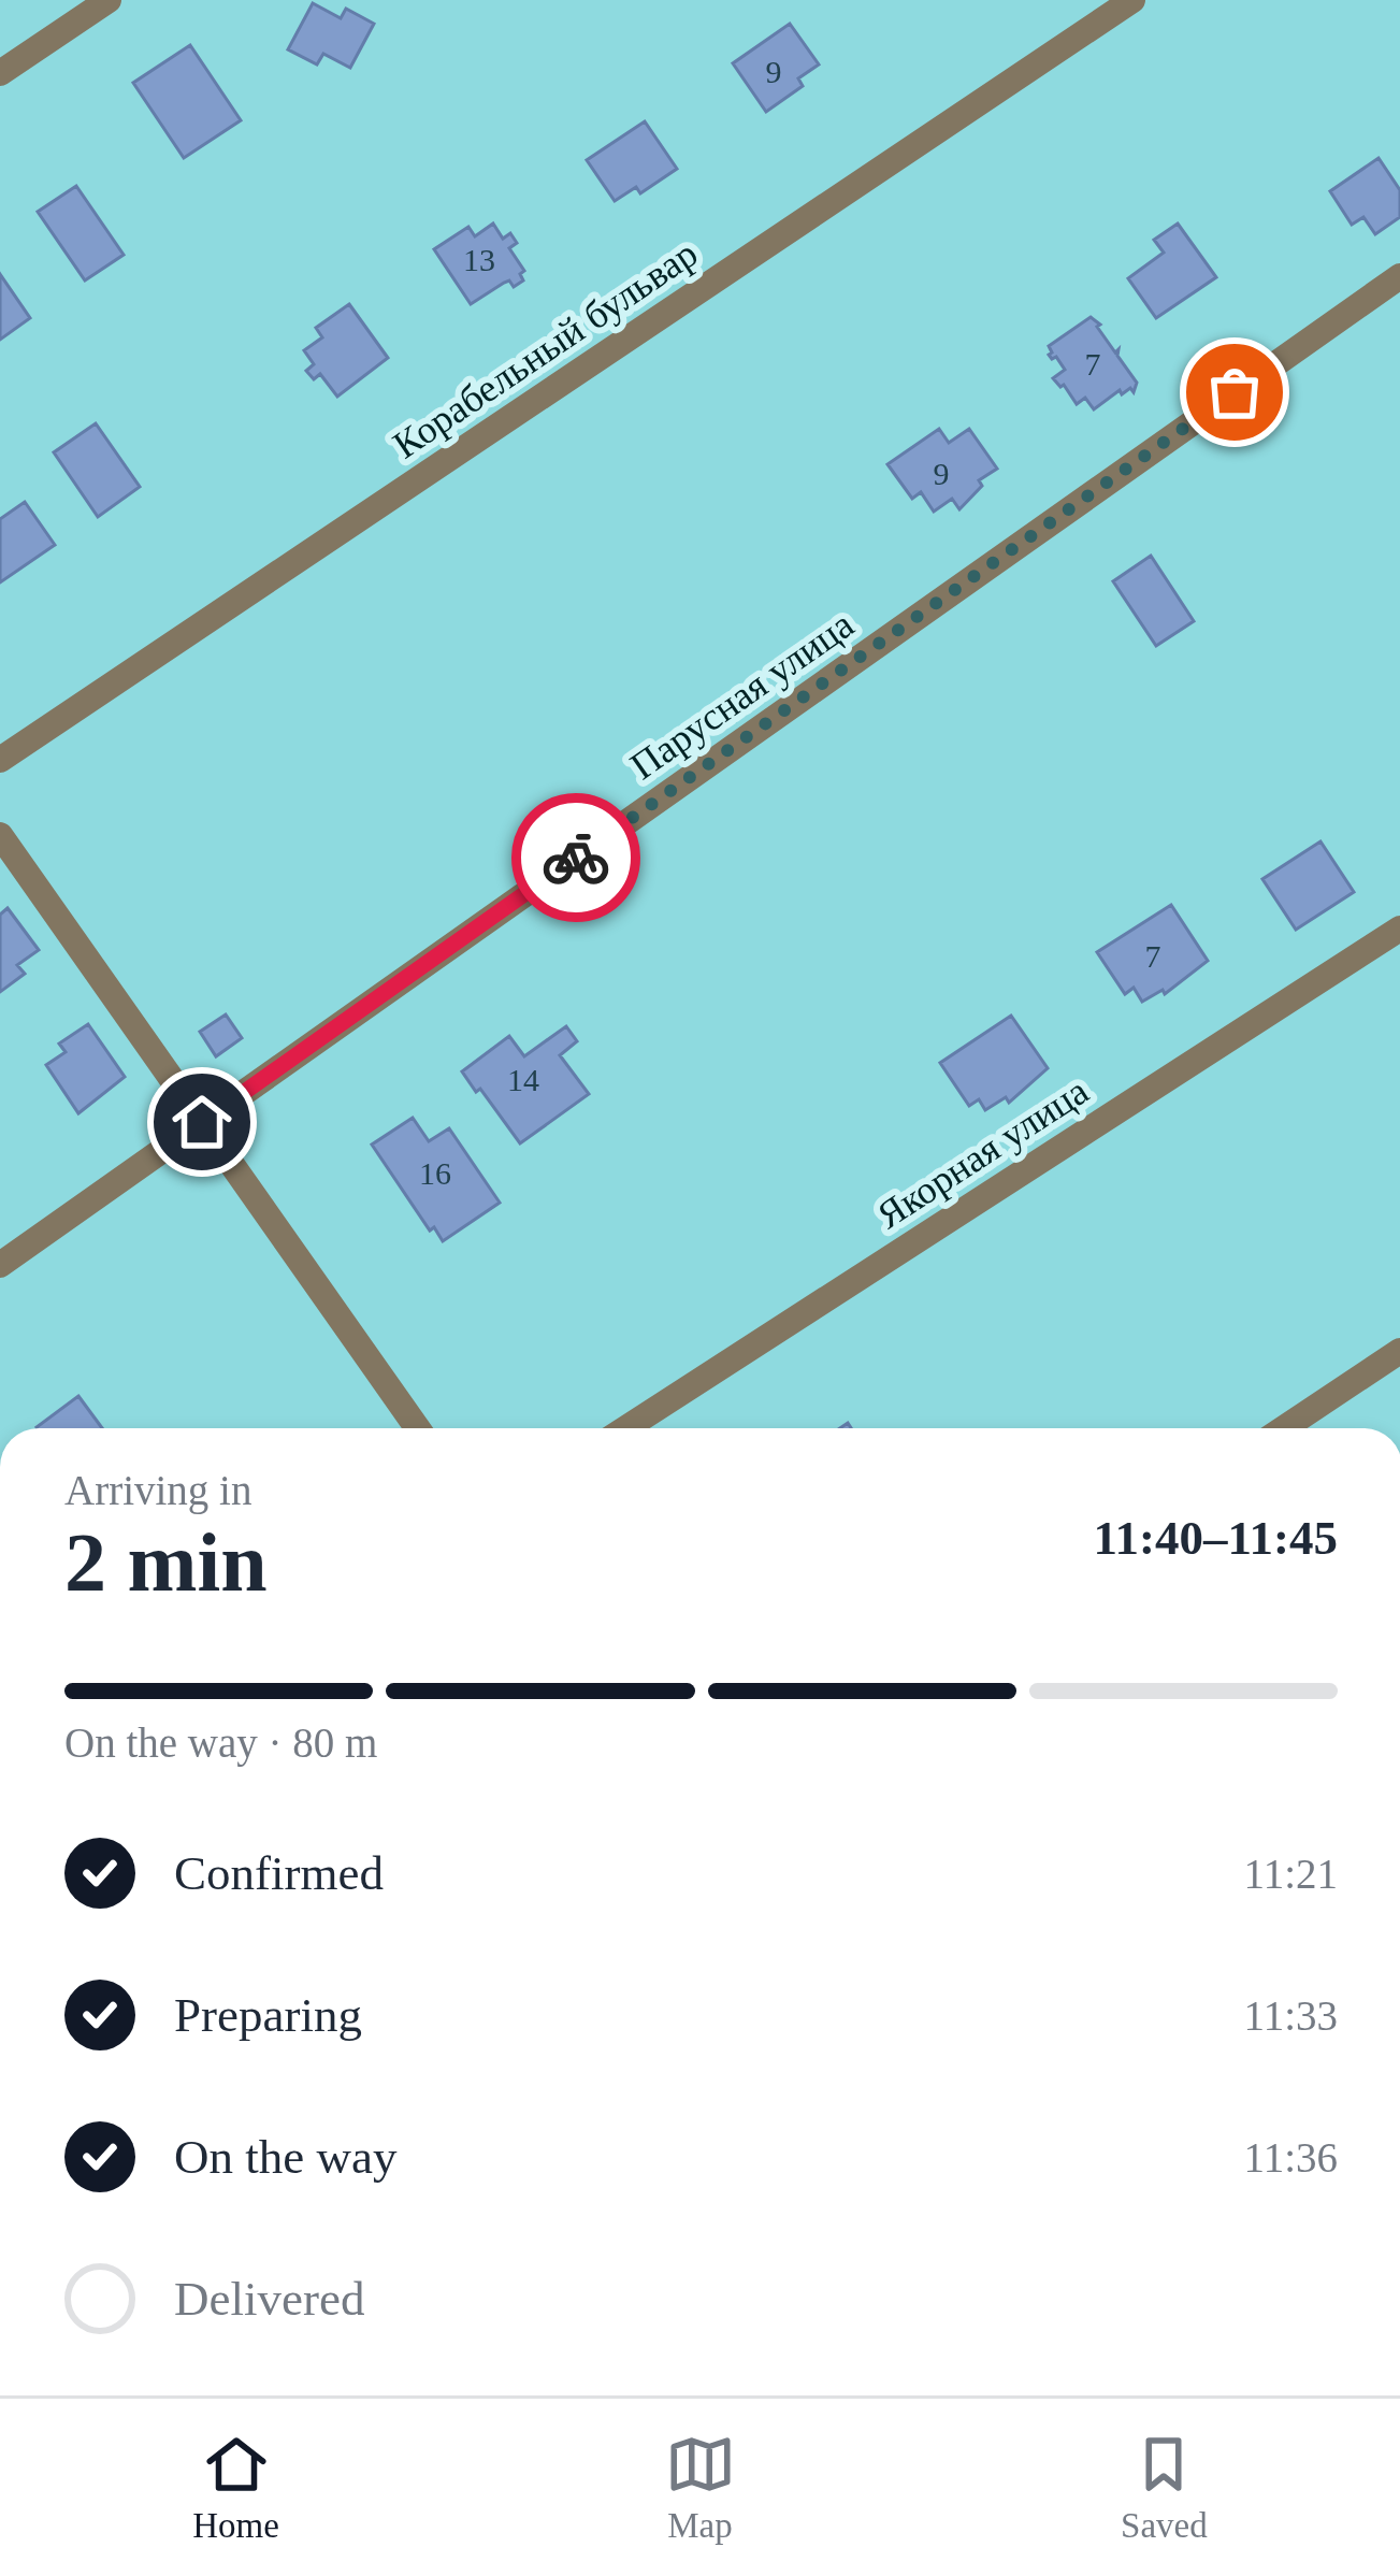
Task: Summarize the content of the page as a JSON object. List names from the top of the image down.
{
  "streets": {
    "street": ["Корабельный бульвар", "Парусная улица", "Якорная улица"]
  },
  "house_numbers": [
    "9",
    "13",
    "7",
    "9",
    "7",
    "14",
    "16"
  ],
  "page": {
    "heading": ["2 min", "Arriving in", "11:40–11:45"],
    "bar": "On the way · 80 m",
    "list": [
      ["Confirmed", "11:21"],
      ["Preparing", "11:33"],
      ["On the way", "11:36"],
      "Delivered"
    ],
    "tabs": ["Home", "Map", "Saved"]
  }
}
